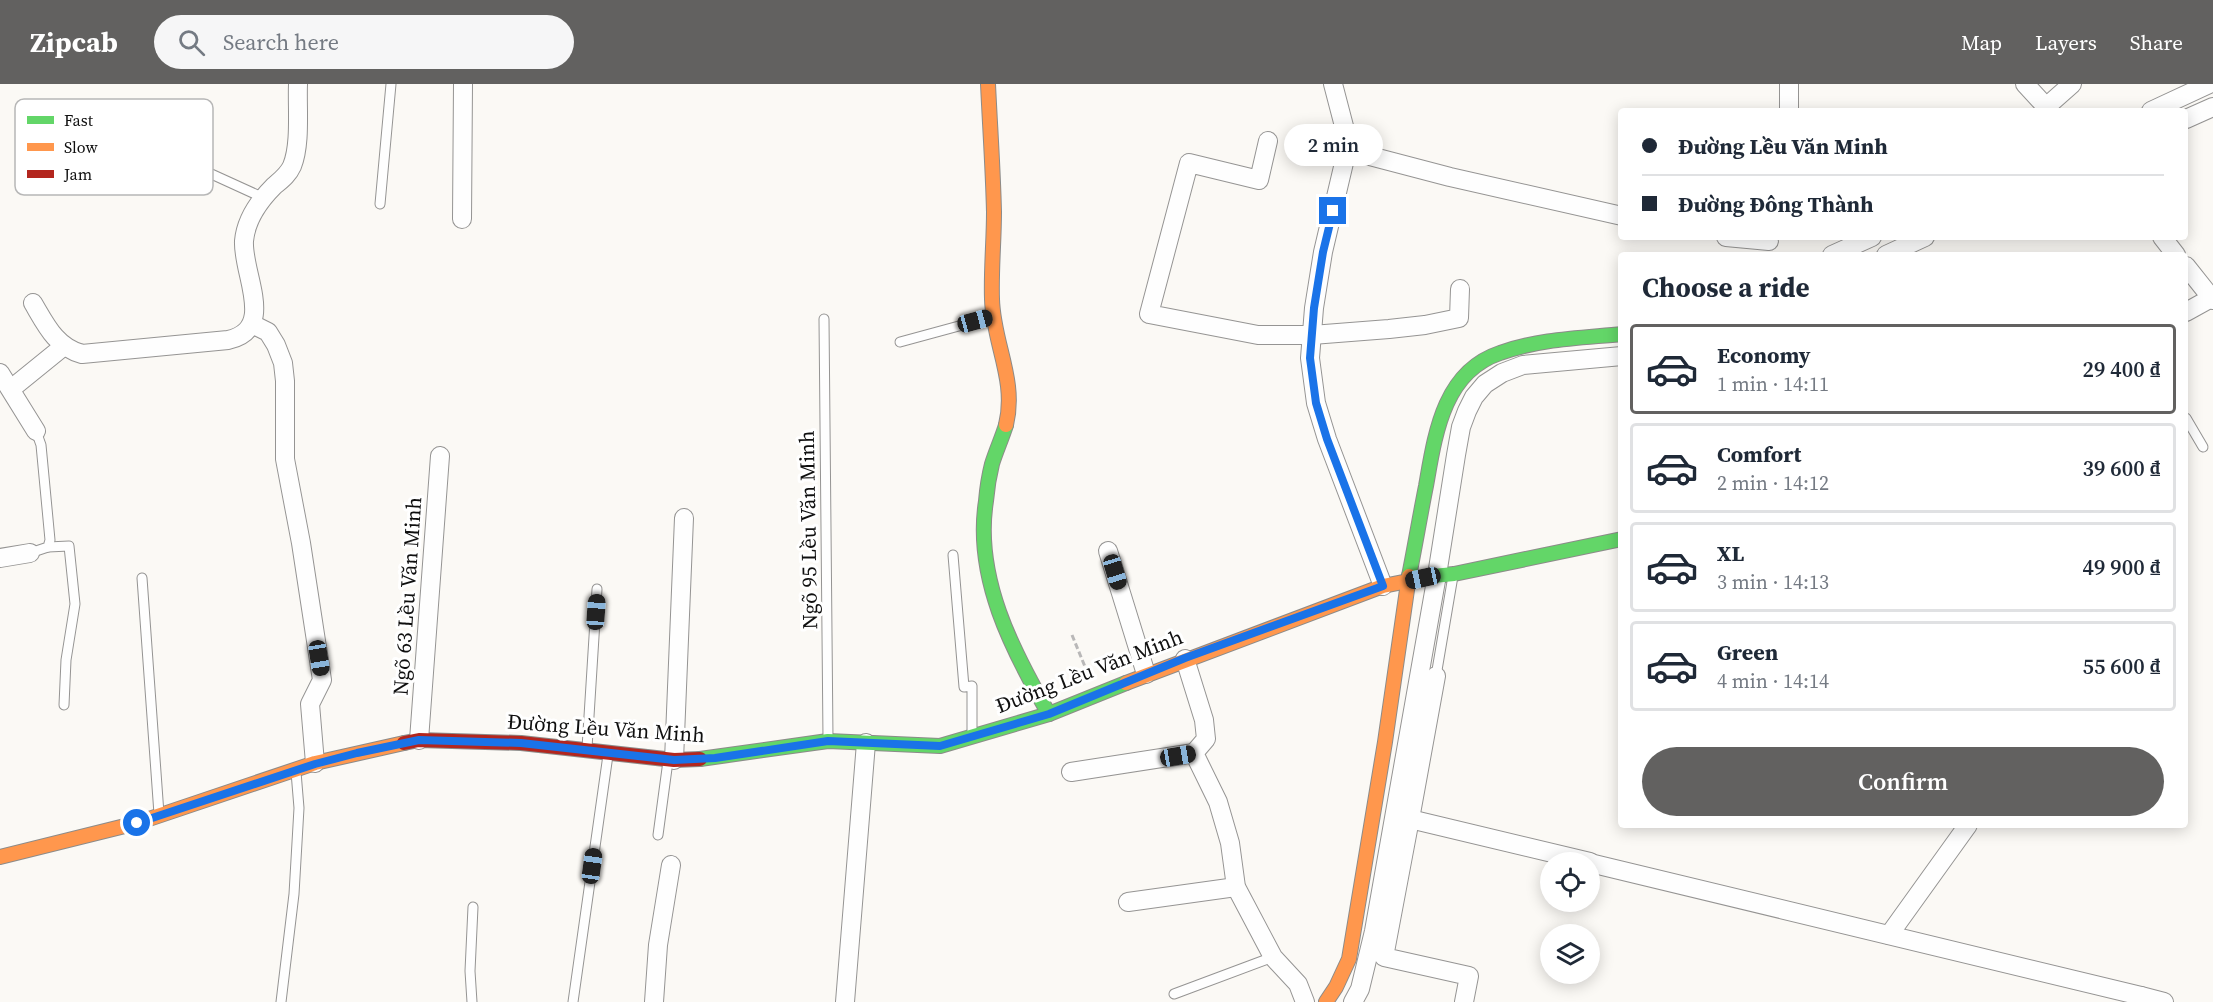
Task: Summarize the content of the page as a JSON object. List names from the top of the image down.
{
  "streets": {
    "street": ["Ngõ 63 Lều Văn Minh", "Đường Lều Văn Minh"],
    "lane": ["Ngõ 95 Lều Văn Minh"]
  },
  "crossings": [
    ["Ngõ 95 Lều Văn Minh", "Đường Lều Văn Minh"],
    ["Ngõ 63 Lều Văn Minh", "Đường Lều Văn Minh"]
  ],
  "legend": ["Fast", "Slow", "Jam"],
  "page": {
    "header": "Zipcab",
    "search": "Search here",
    "nav": ["Map", "Layers", "Share"],
    "banner": ["Đường Lều Văn Minh", "Đường Đông Thành"],
    "bubble": "2 min",
    "heading": "Choose a ride",
    "list": [
      {
        "name": "Economy",
        "note": "1 min · 14:11",
        "value": "29 400 ₫"
      },
      {
        "name": "Comfort",
        "note": "2 min · 14:12",
        "value": "39 600 ₫"
      },
      {
        "name": "XL",
        "note": "3 min · 14:13",
        "value": "49 900 ₫"
      },
      {
        "name": "Green",
        "note": "4 min · 14:14",
        "value": "55 600 ₫"
      }
    ],
    "buttons": "Confirm"
  }
}
